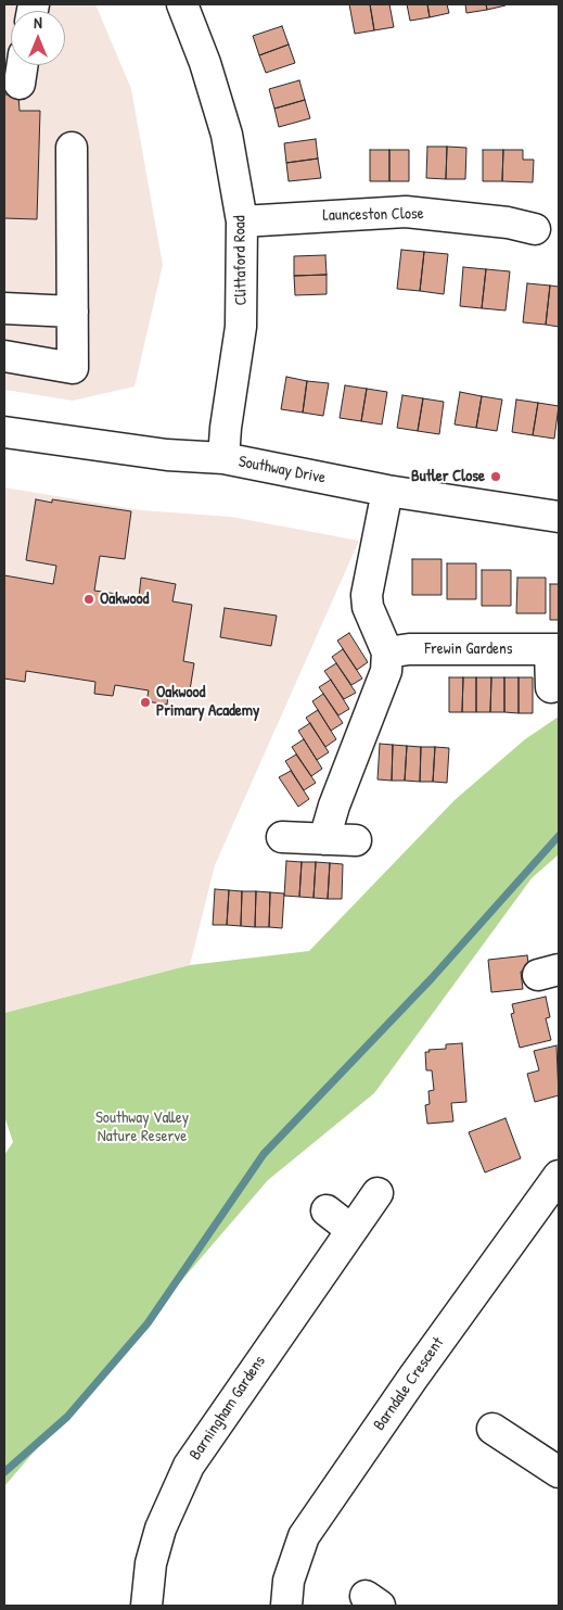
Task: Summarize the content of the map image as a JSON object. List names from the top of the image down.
{
  "streets": {
    "street": [
      "Launceston Close",
      "Clittaford Road",
      "Southway Drive",
      "Frewin Gardens",
      "Barndale Crescent",
      "Barningham Gardens"
    ]
  },
  "crossings": [
    ["Launceston Close", "Clittaford Road"],
    ["Clittaford Road", "Southway Drive"]
  ],
  "parks": ["Southway Valley Nature Reserve"],
  "places": ["Butler Close", "Oakwood", "Oakwood Primary Academy"],
  "north": "top"
}
